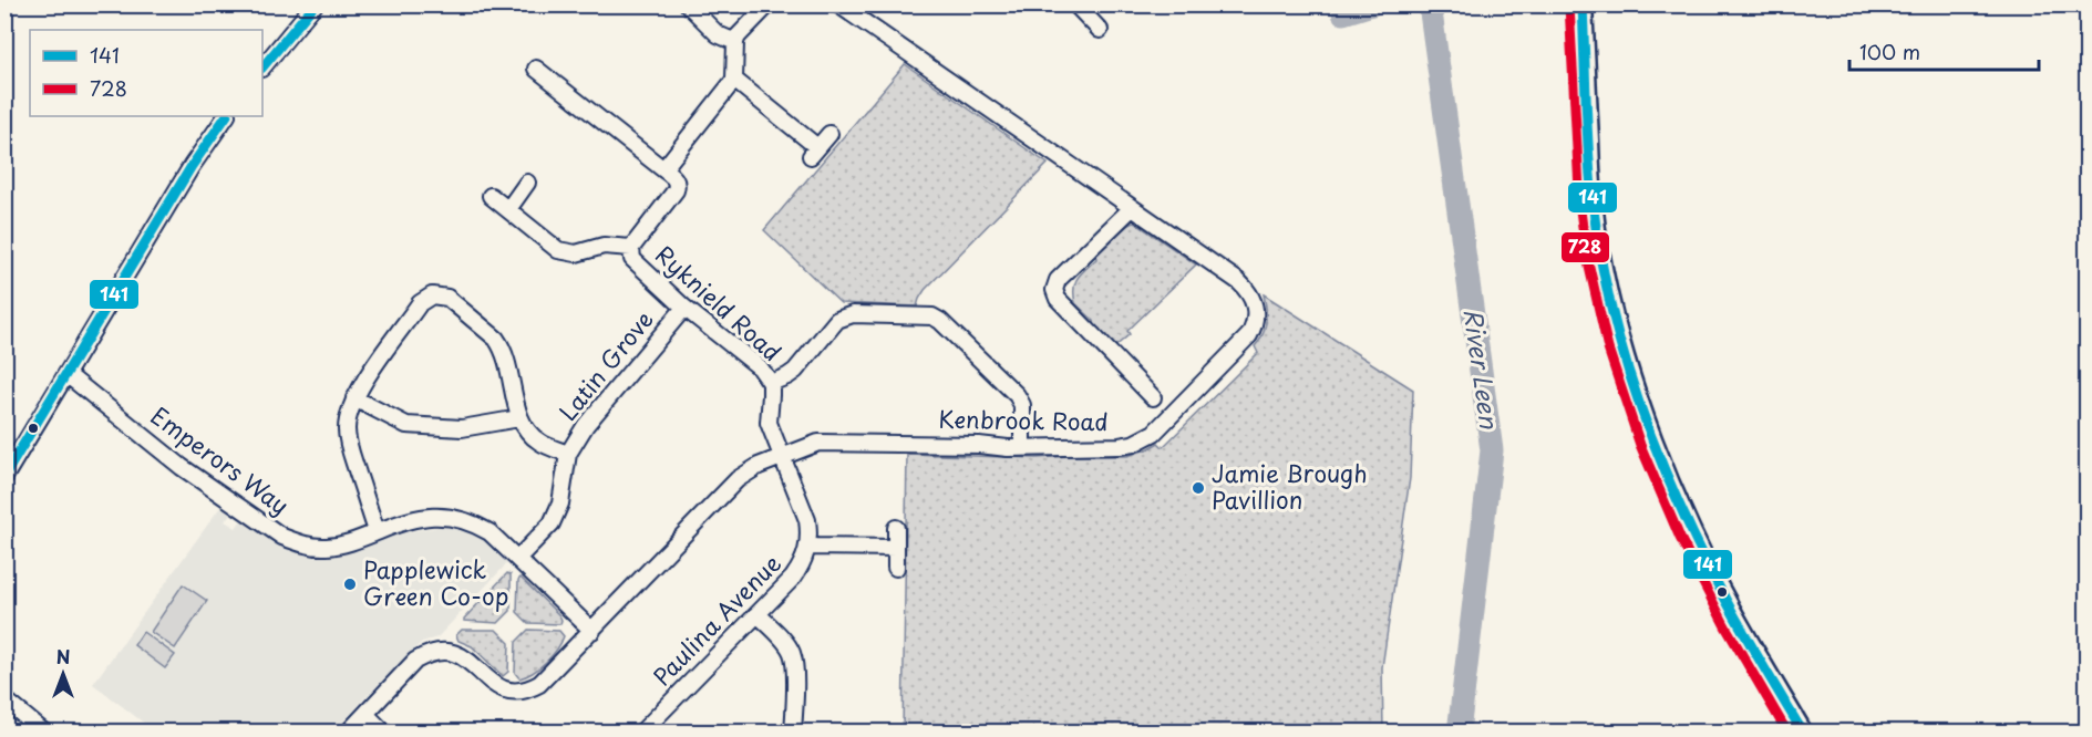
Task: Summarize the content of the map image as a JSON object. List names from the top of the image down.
{
  "streets": {
    "street": [
      "Ryknield Road",
      "Latin Grove",
      "Kenbrook Road",
      "Emperors Way",
      "Paulina Avenue"
    ]
  },
  "crossings": [
    ["Ryknield Road", "Latin Grove"],
    ["Ryknield Road", "Kenbrook Road"],
    ["Ryknield Road", "Paulina Avenue"],
    ["Latin Grove", "Emperors Way"],
    ["Kenbrook Road", "Emperors Way"],
    ["Kenbrook Road", "Paulina Avenue"]
  ],
  "water": ["River Leen"],
  "places": ["Jamie Brough Pavillion", "Papplewick Green Co-op"],
  "lines": ["transit line 141", "transit line 728"],
  "legend": ["141", "728"],
  "scale_bar": "100 m",
  "north": "top"
}
